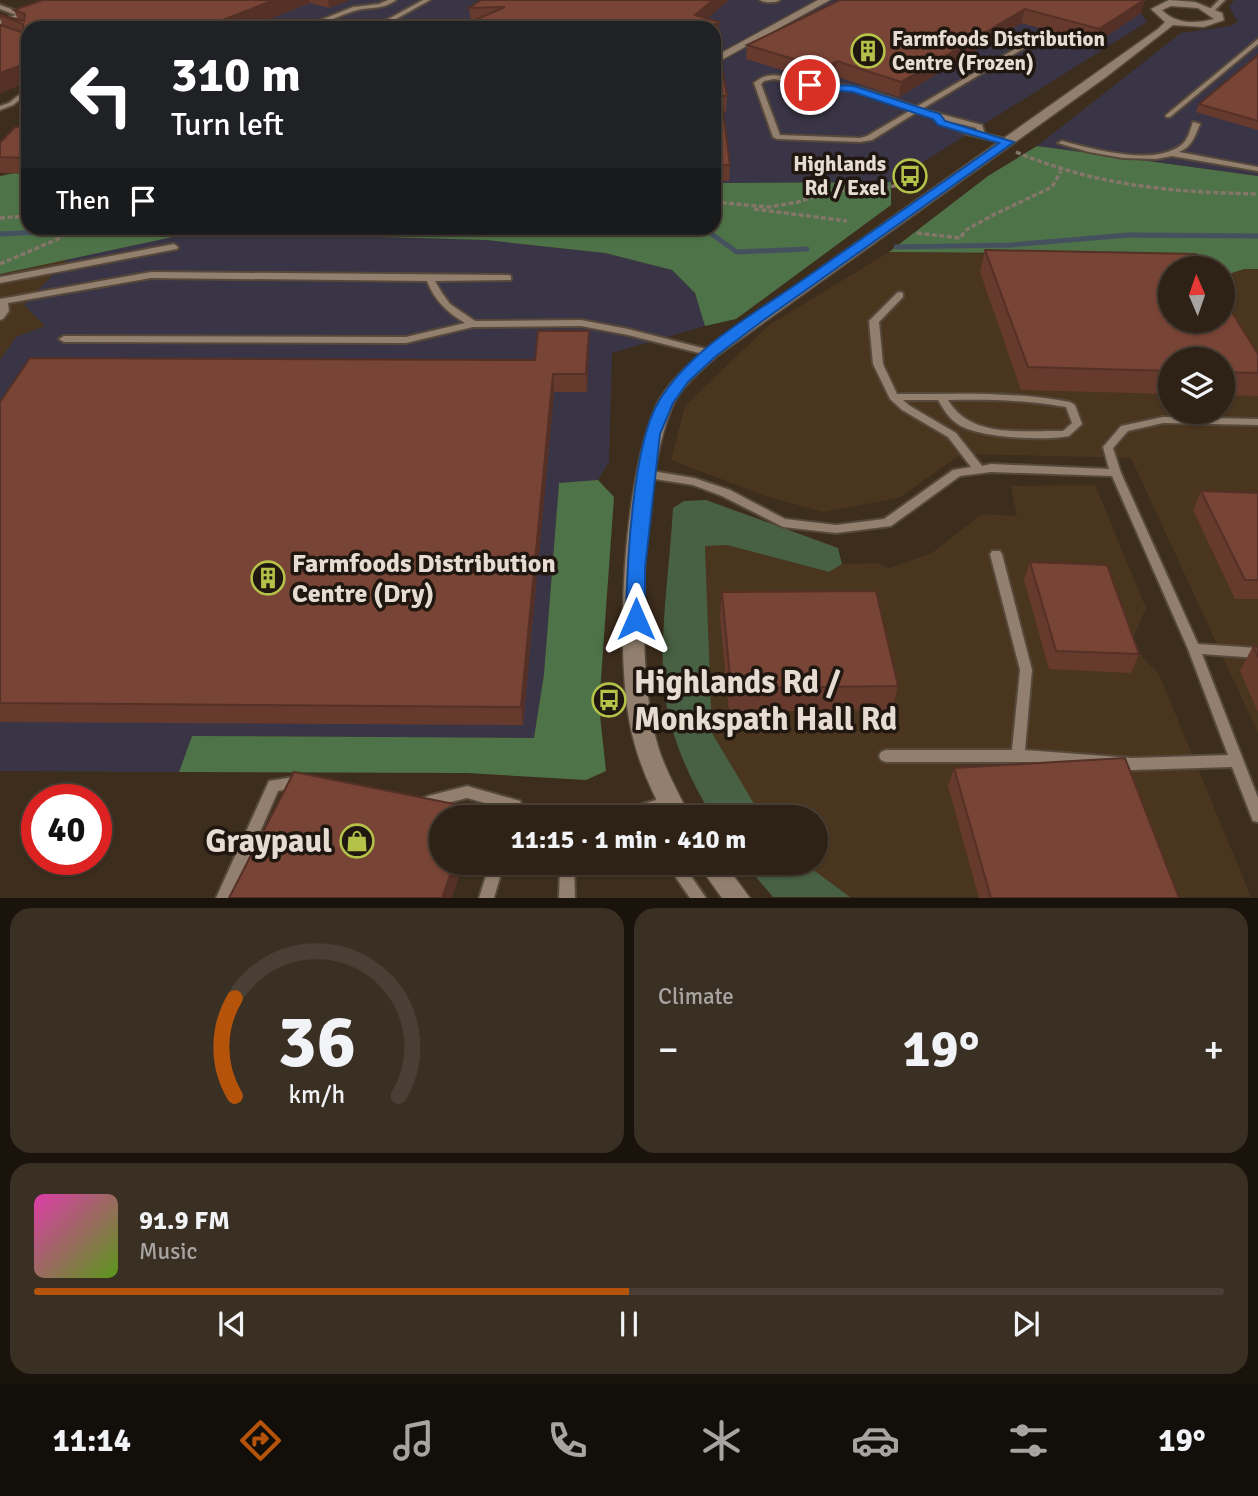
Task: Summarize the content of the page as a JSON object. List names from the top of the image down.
{
  "places": {
    "building": ["Farmfoods Distribution Centre (Frozen)", "Farmfoods Distribution Centre (Dry)"],
    "bus stop": ["Highlands Rd / Exel", "Highlands Rd / Monkspath Hall Rd"],
    "shop": ["Graypaul"]
  },
  "north": "top",
  "page": {
    "turn": ["310 m", "Turn left"],
    "then": "Then",
    "limit": "40",
    "trip": "11:15 · 1 min · 410 m",
    "tile": "Climate",
    "heat": ["−", "19°", "+"],
    "song": ["91.9 FM", "Music"],
    "tabs": ["11:14", "19°"],
    "gauge": ["36", "km/h"]
  }
}
